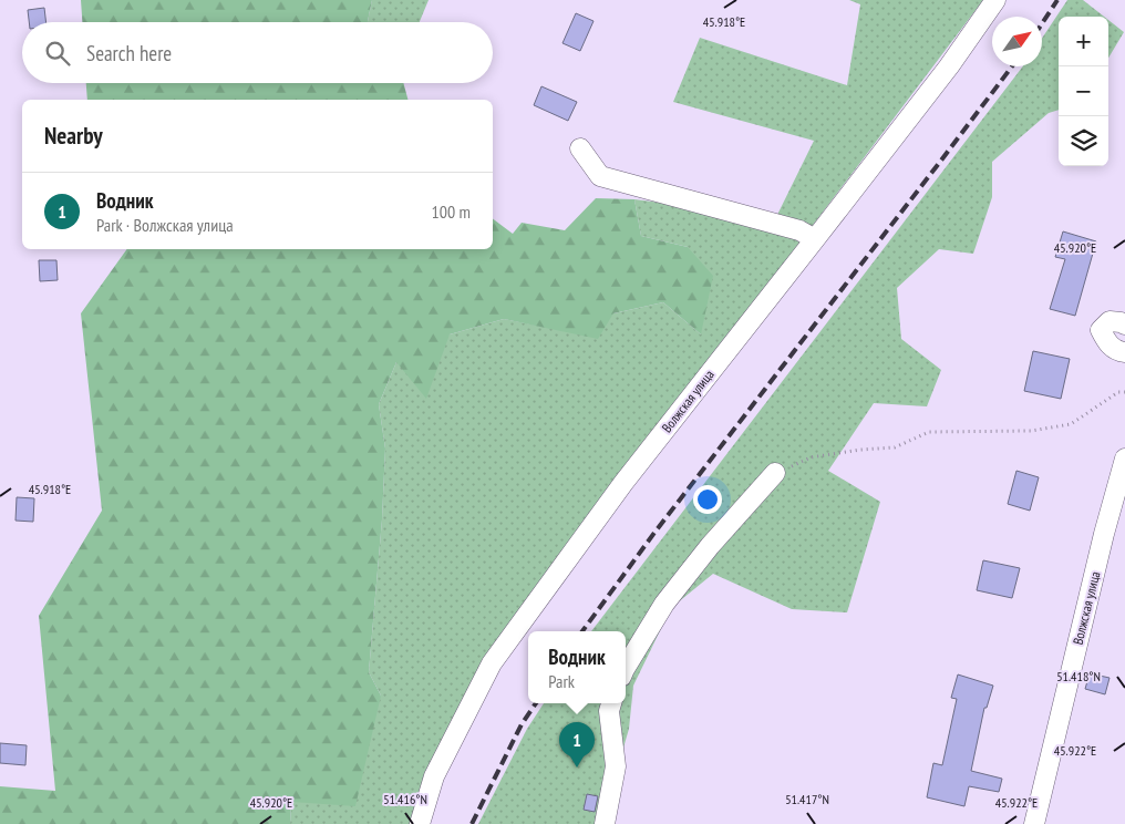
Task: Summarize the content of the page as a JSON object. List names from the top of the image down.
{
  "streets": {
    "street": ["Волжская улица"]
  },
  "north": "top right",
  "page": {
    "map_buttons": ["+", "−"],
    "search": "Search here",
    "heading": "Nearby",
    "list": [
      {
        "mark": "1",
        "name": "Водник",
        "note": "Park · Волжская улица",
        "value": "100 m"
      }
    ],
    "popup": ["Водник", "Park"],
    "pins": "1"
  },
  "coordinates": [
    "45.918°E",
    "45.920°E",
    "51.418°N",
    "45.922°E",
    "51.416°N",
    "51.417°N"
  ]
}
